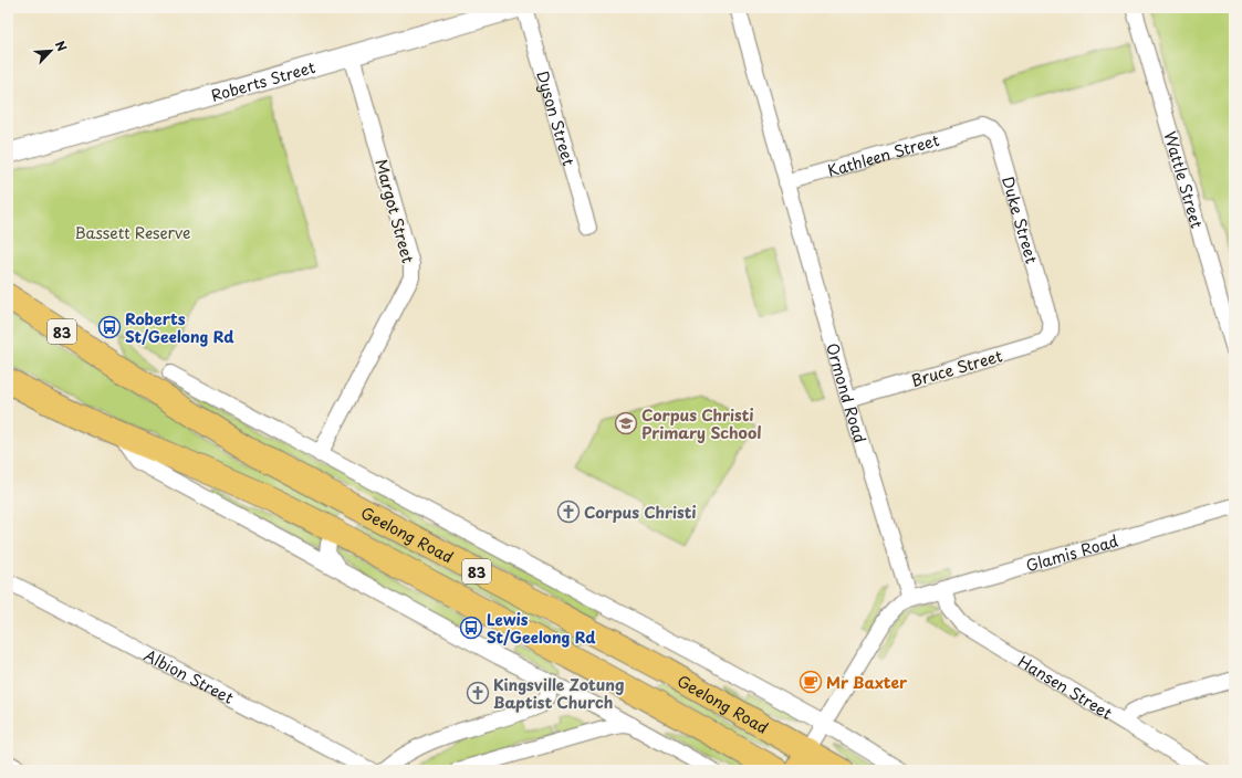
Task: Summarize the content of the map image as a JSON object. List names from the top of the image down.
{
  "streets": {
    "highway": ["83", "Geelong Road"],
    "street": [
      "Roberts Street",
      "Dyson Street",
      "Kathleen Street",
      "Wattle Street",
      "Margot Street",
      "Duke Street",
      "Bruce Street",
      "Ormond Road",
      "Glamis Road",
      "Albion Street",
      "Hansen Street"
    ]
  },
  "crossings": [
    ["Roberts Street", "Margot Street"],
    ["Kathleen Street", "Duke Street"],
    ["Kathleen Street", "Ormond Road"],
    ["Margot Street", "Geelong Road"],
    ["Duke Street", "Bruce Street"],
    ["Bruce Street", "Ormond Road"],
    ["Ormond Road", "Glamis Road"],
    ["Glamis Road", "Hansen Street"]
  ],
  "parks": ["Bassett Reserve"],
  "places": {
    "bus stop": ["Roberts St/Geelong Rd", "Lewis St/Geelong Rd"],
    "school or university": ["Corpus Christi Primary School"],
    "church": ["Corpus Christi", "Kingsville Zotung Baptist Church"],
    "cafe": ["Mr Baxter"]
  },
  "north": "top right"
}
